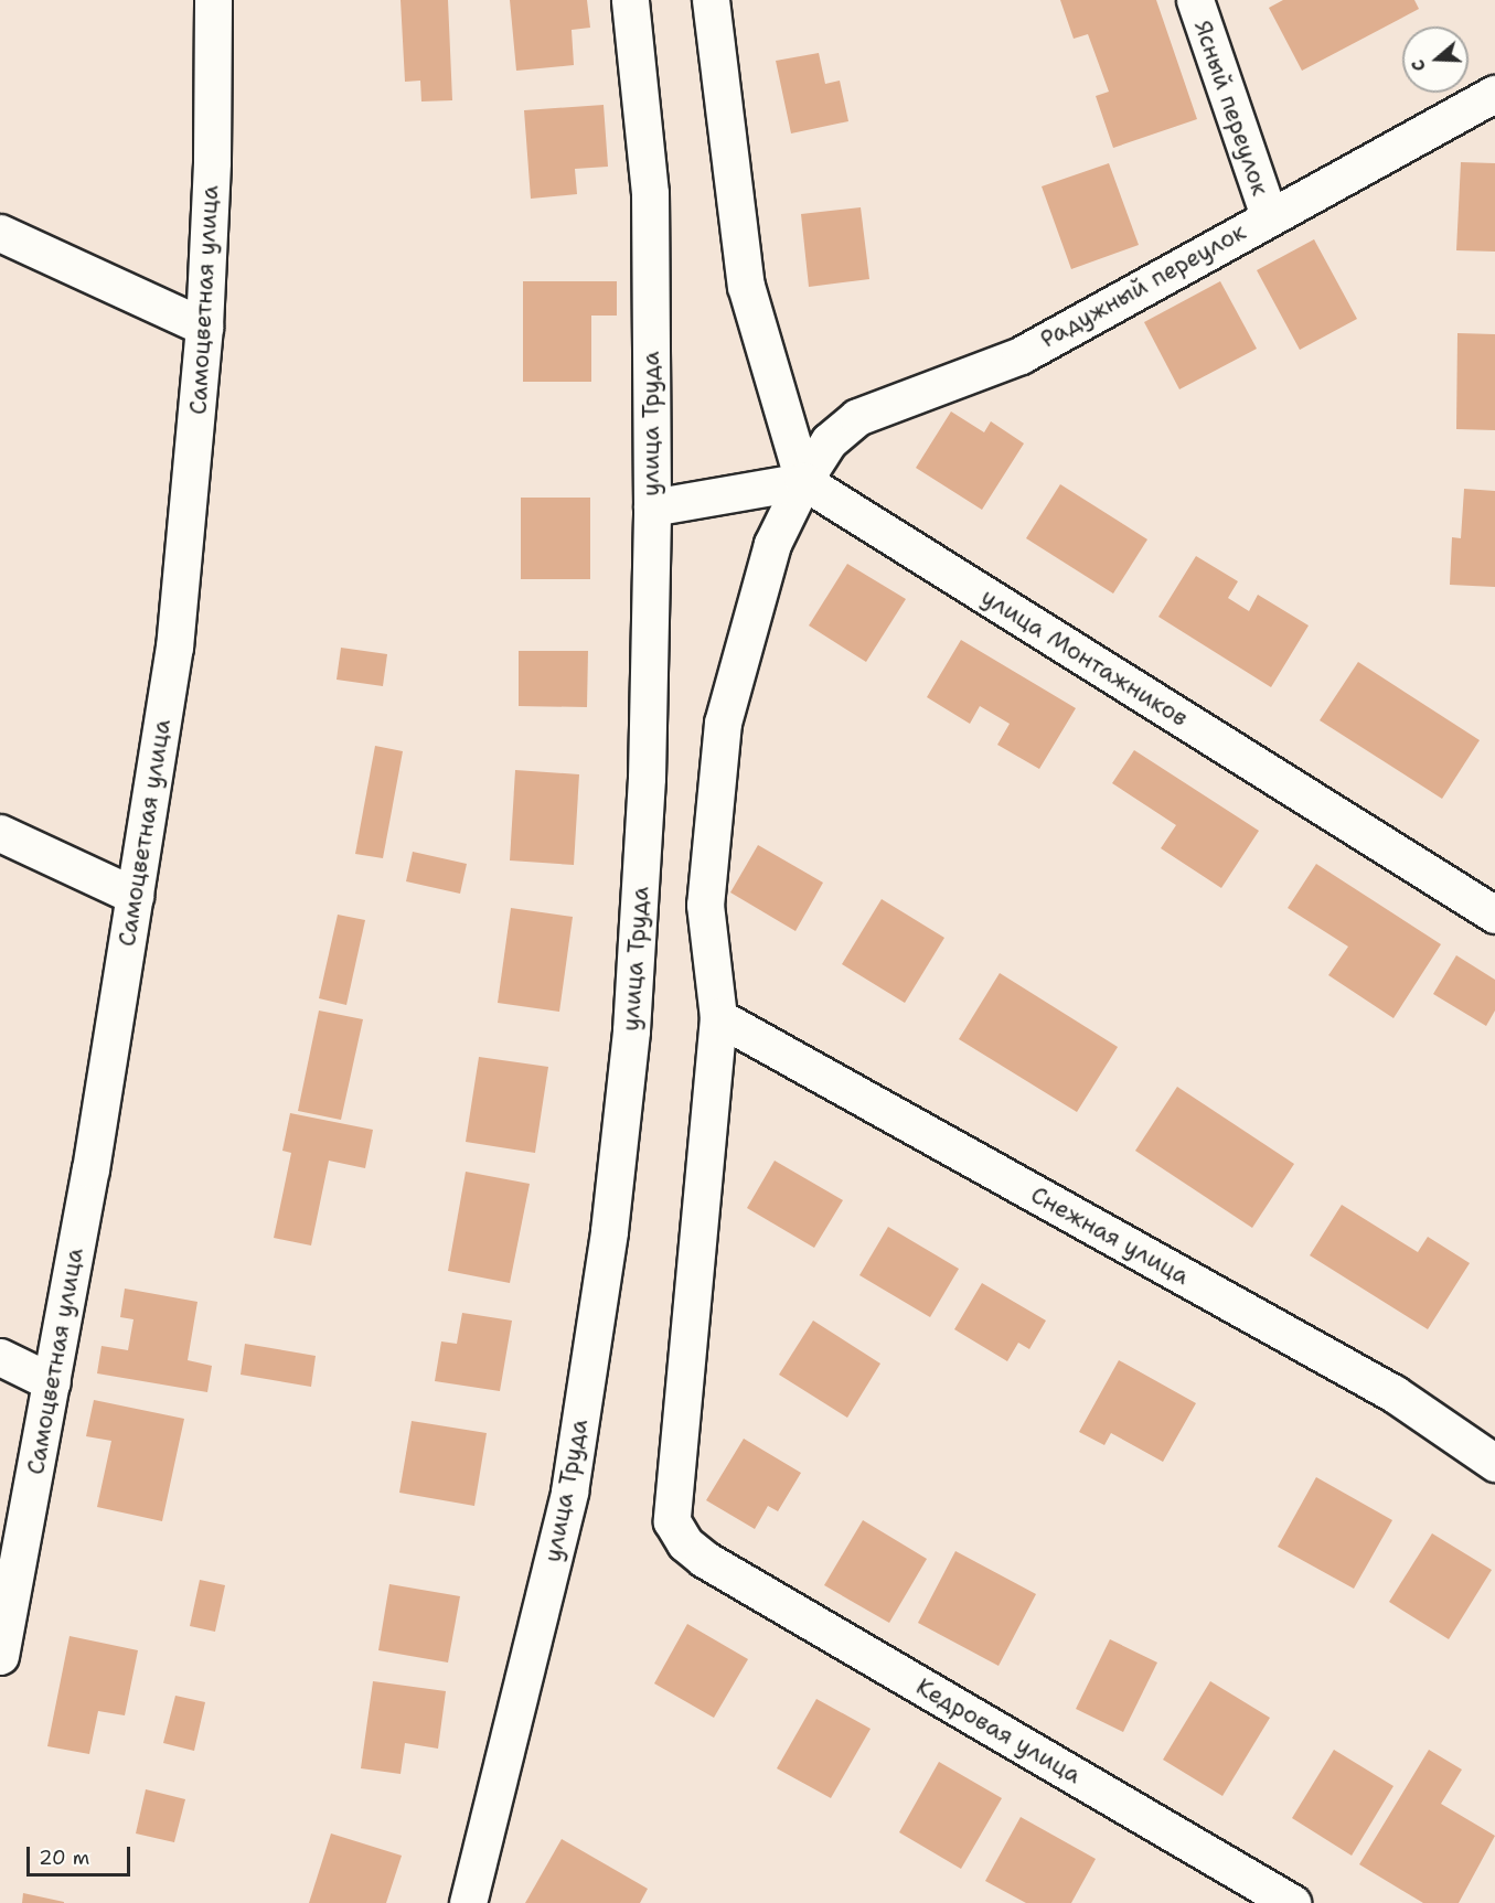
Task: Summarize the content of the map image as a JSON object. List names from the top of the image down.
{
  "streets": {
    "street": [
      "Ясный переулок",
      "Радужный переулок",
      "Самоцветная улица",
      "улица Труда",
      "улица Монтажников",
      "Снежная улица",
      "Кедровая улица"
    ]
  },
  "crossings": [
    ["Ясный переулок", "Радужный переулок"],
    ["Радужный переулок", "улица Монтажников"],
    ["Снежная улица", "Кедровая улица"]
  ],
  "scale_bar": "20 m",
  "north": "left"
}
